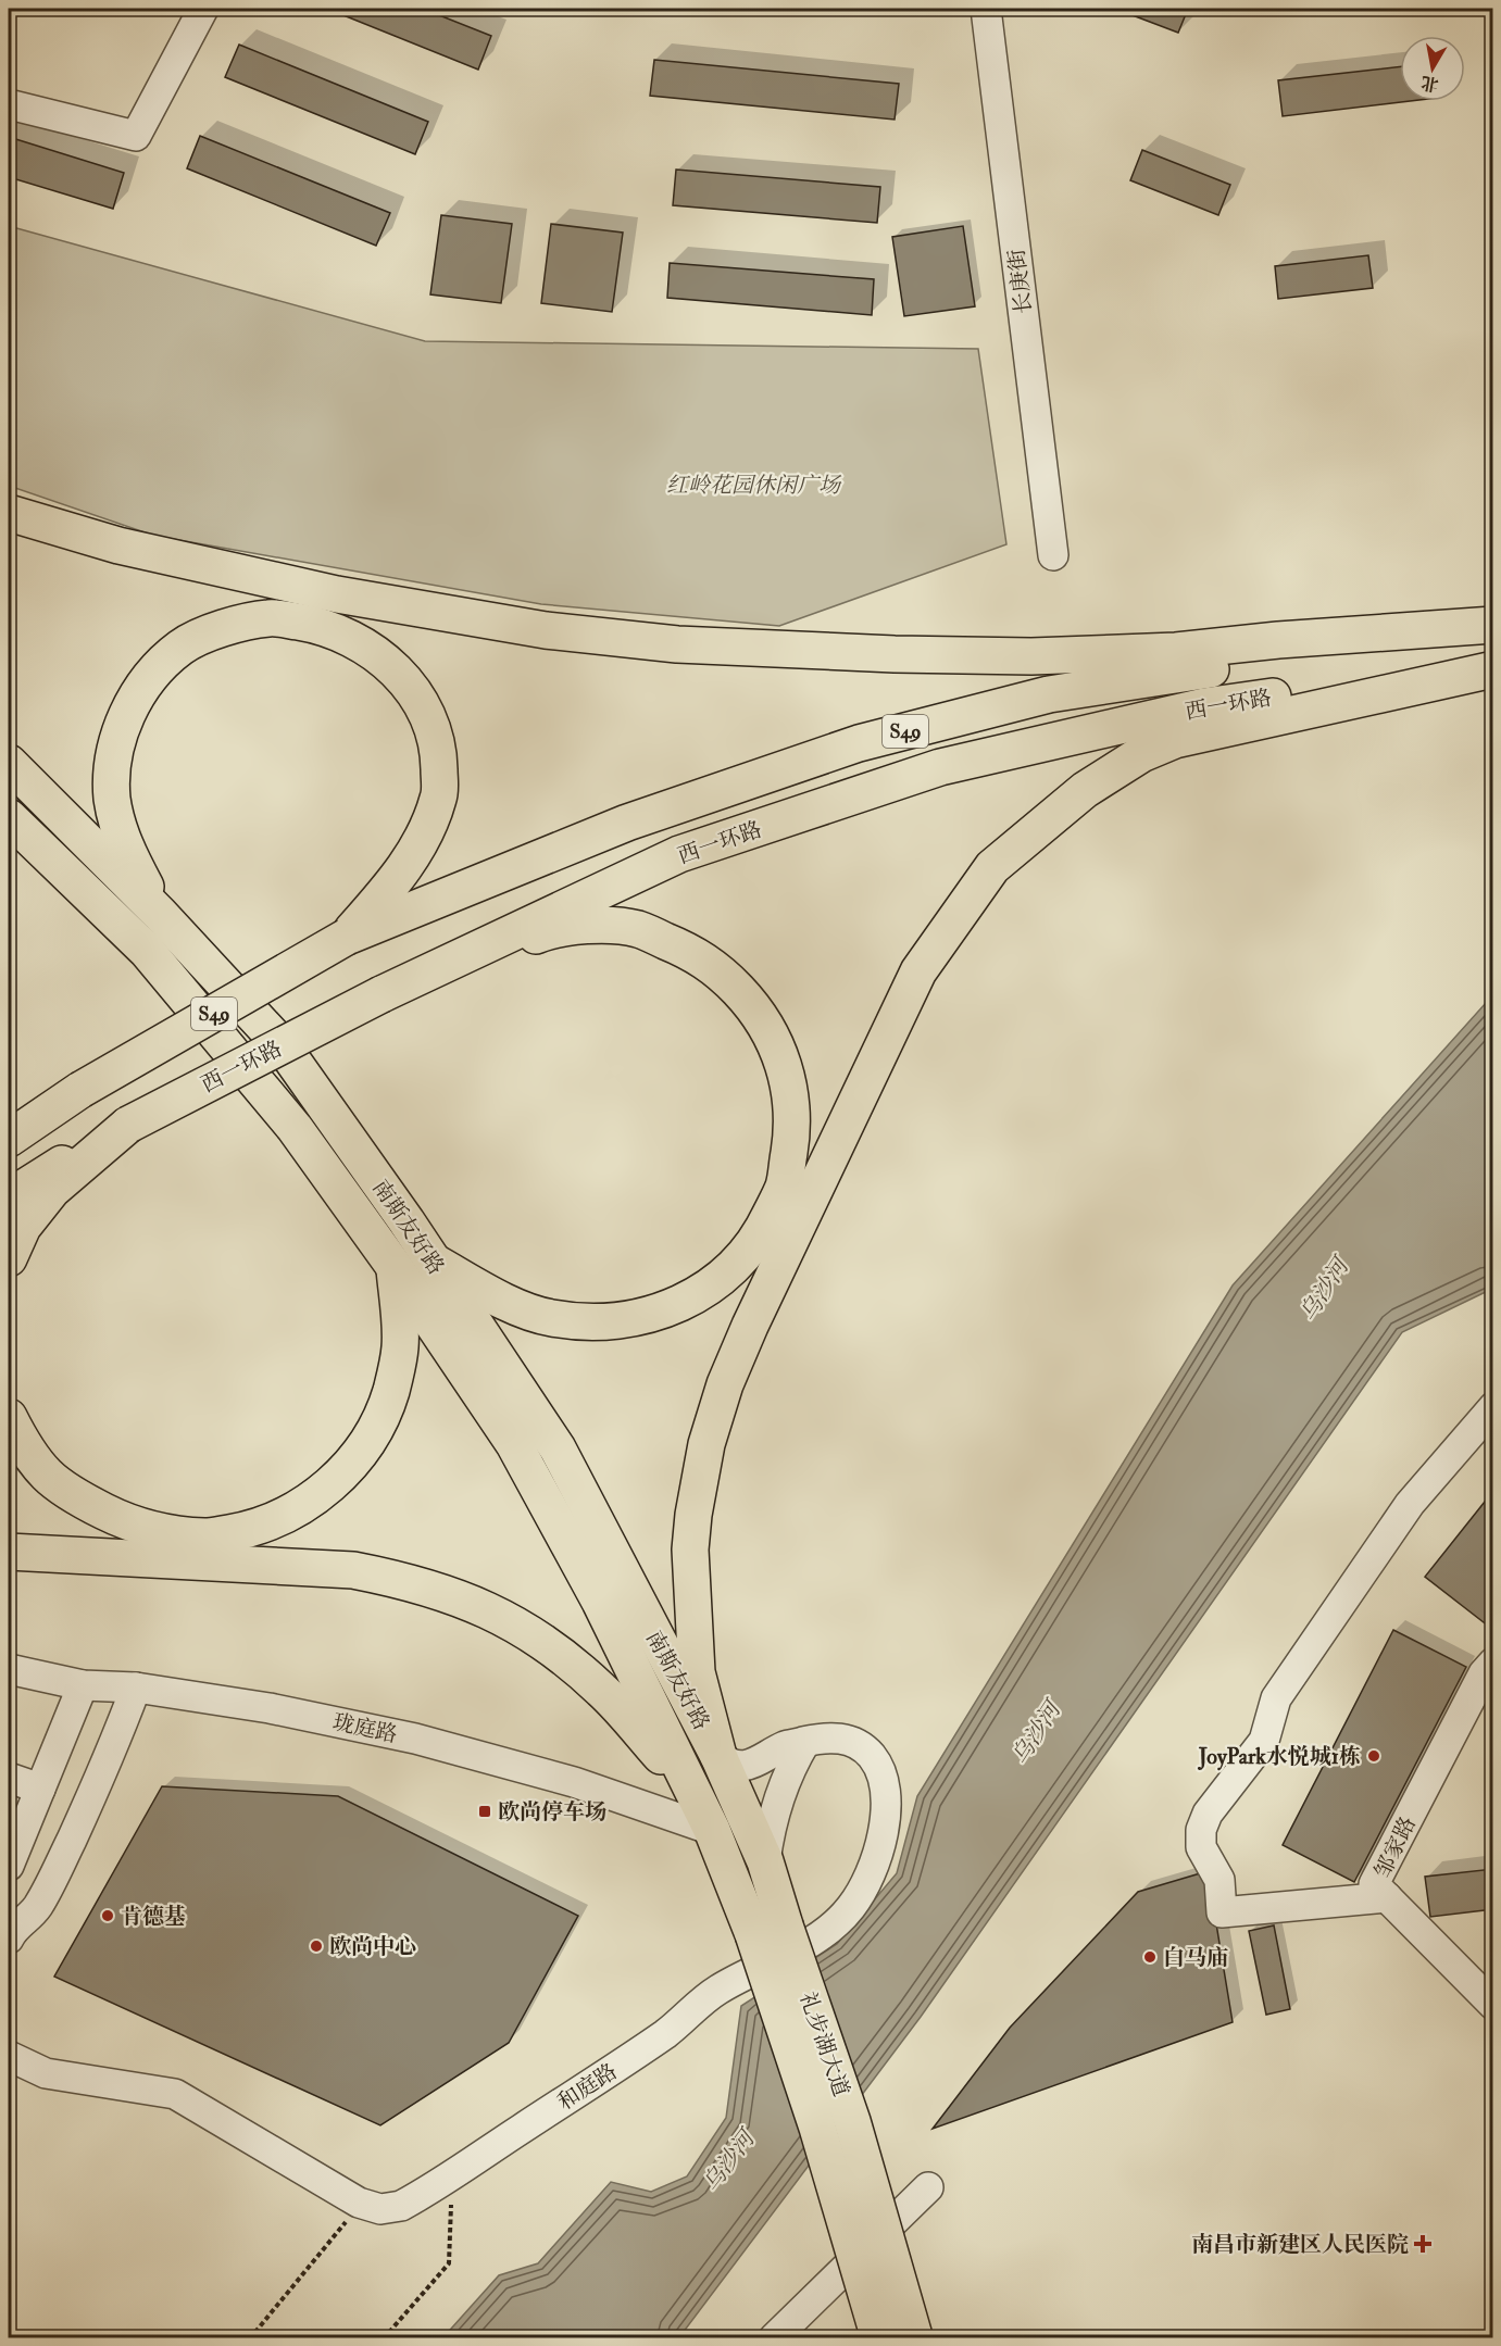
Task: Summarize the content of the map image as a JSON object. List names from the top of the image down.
{
  "streets": {
    "highway": [
      "西一环路",
      "S49",
      "南斯友好路",
      "礼步湖大道"
    ],
    "street": [
      "长庚街",
      "珑庭路",
      "邹家路",
      "和庭路"
    ]
  },
  "crossings": [
    ["南斯友好路", "礼步湖大道"],
    ["南斯友好路", "和庭路"],
    ["珑庭路", "礼步湖大道"],
    ["礼步湖大道", "和庭路"]
  ],
  "water": ["乌沙河"],
  "parks": ["红岭花园休闲广场"],
  "places": {
    "other": [
      "JoyPark水悦城1栋",
      "肯德基",
      "欧尚中心",
      "白马庙"
    ],
    "transit": ["欧尚停车场"],
    "health": ["南昌市新建区人民医院"]
  },
  "north": "bottom"
}
